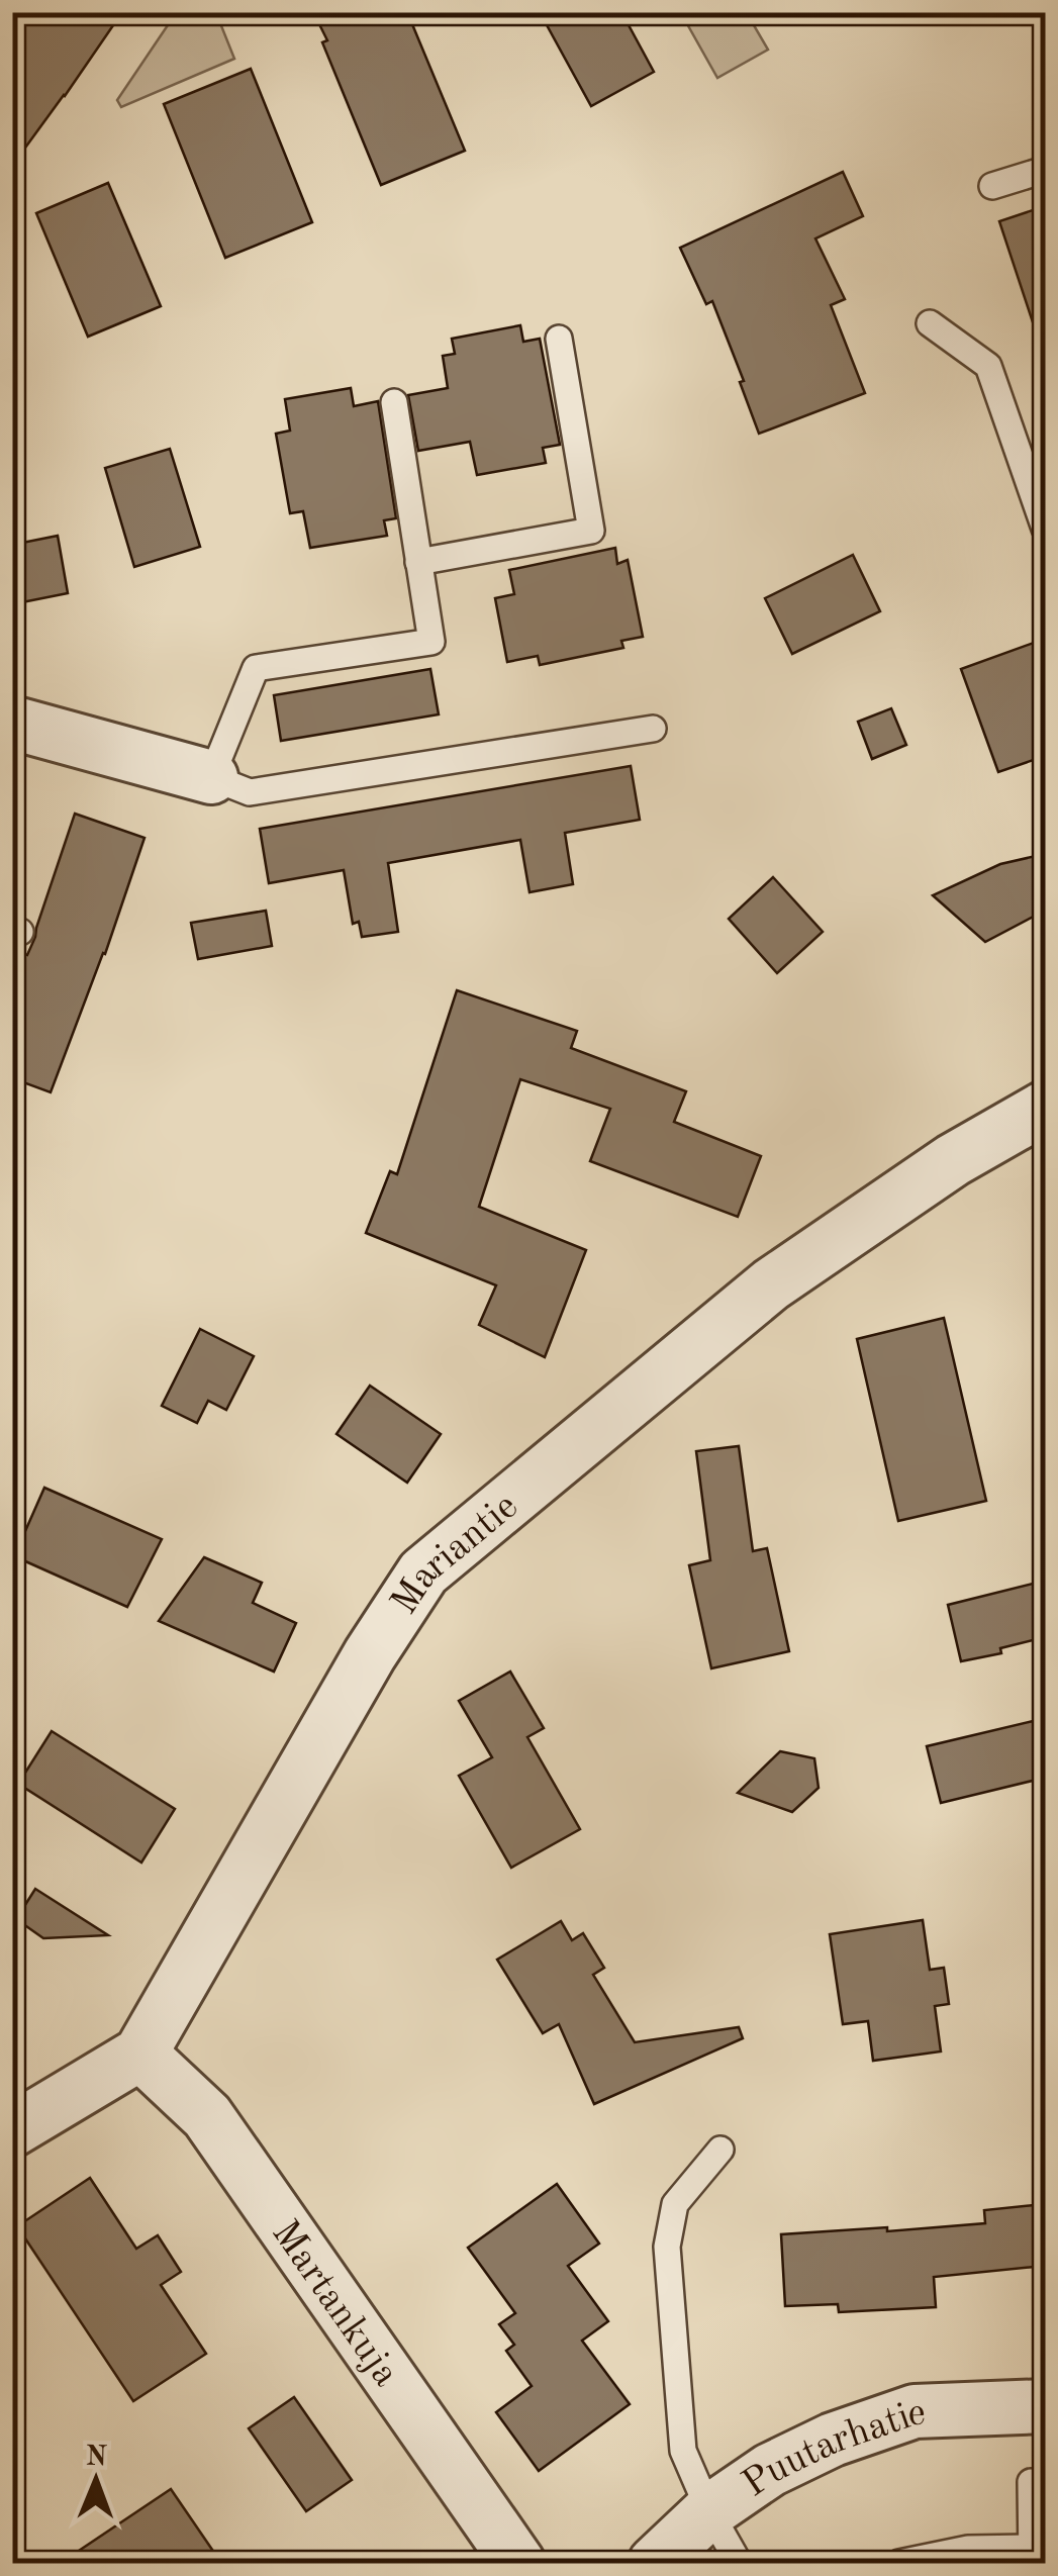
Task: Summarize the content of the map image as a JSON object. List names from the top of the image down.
{
  "streets": {
    "street": ["Mariantie", "Martankuja", "Puutarhatie"]
  },
  "crossings": [
    ["Mariantie", "Martankuja"]
  ],
  "north": "top"
}
